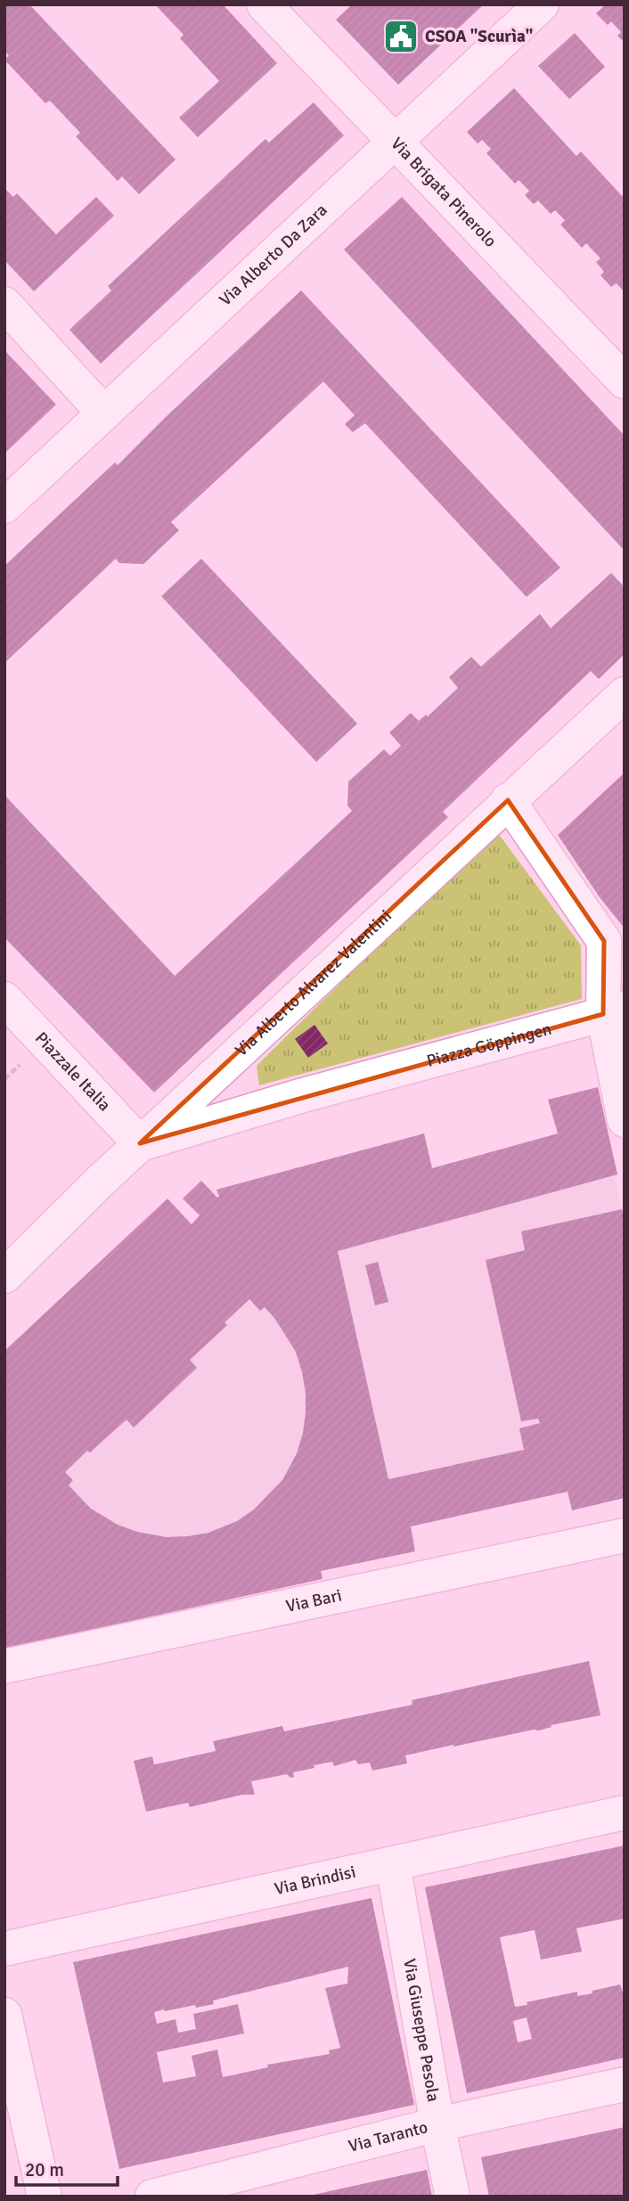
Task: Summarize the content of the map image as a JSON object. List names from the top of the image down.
{
  "streets": {
    "street": [
      "Via Brigata Pinerolo",
      "Via Alberto Da Zara",
      "Via Alberto Alvarez Valentini",
      "Piazza Göppingen",
      "Piazzale Italia",
      "Via Bari",
      "Via Brindisi",
      "Via Giuseppe Pesola",
      "Via Taranto"
    ]
  },
  "crossings": [
    ["Via Brigata Pinerolo", "Via Alberto Da Zara"],
    ["Via Alberto Alvarez Valentini", "Piazza Göppingen"],
    ["Via Alberto Alvarez Valentini", "Piazzale Italia"],
    ["Piazza Göppingen", "Piazzale Italia"],
    ["Via Brindisi", "Via Giuseppe Pesola"],
    ["Via Giuseppe Pesola", "Via Taranto"]
  ],
  "places": {
    "public building": ["CSOA \"Scurìa\""]
  },
  "scale_bar": "20 m"
}
